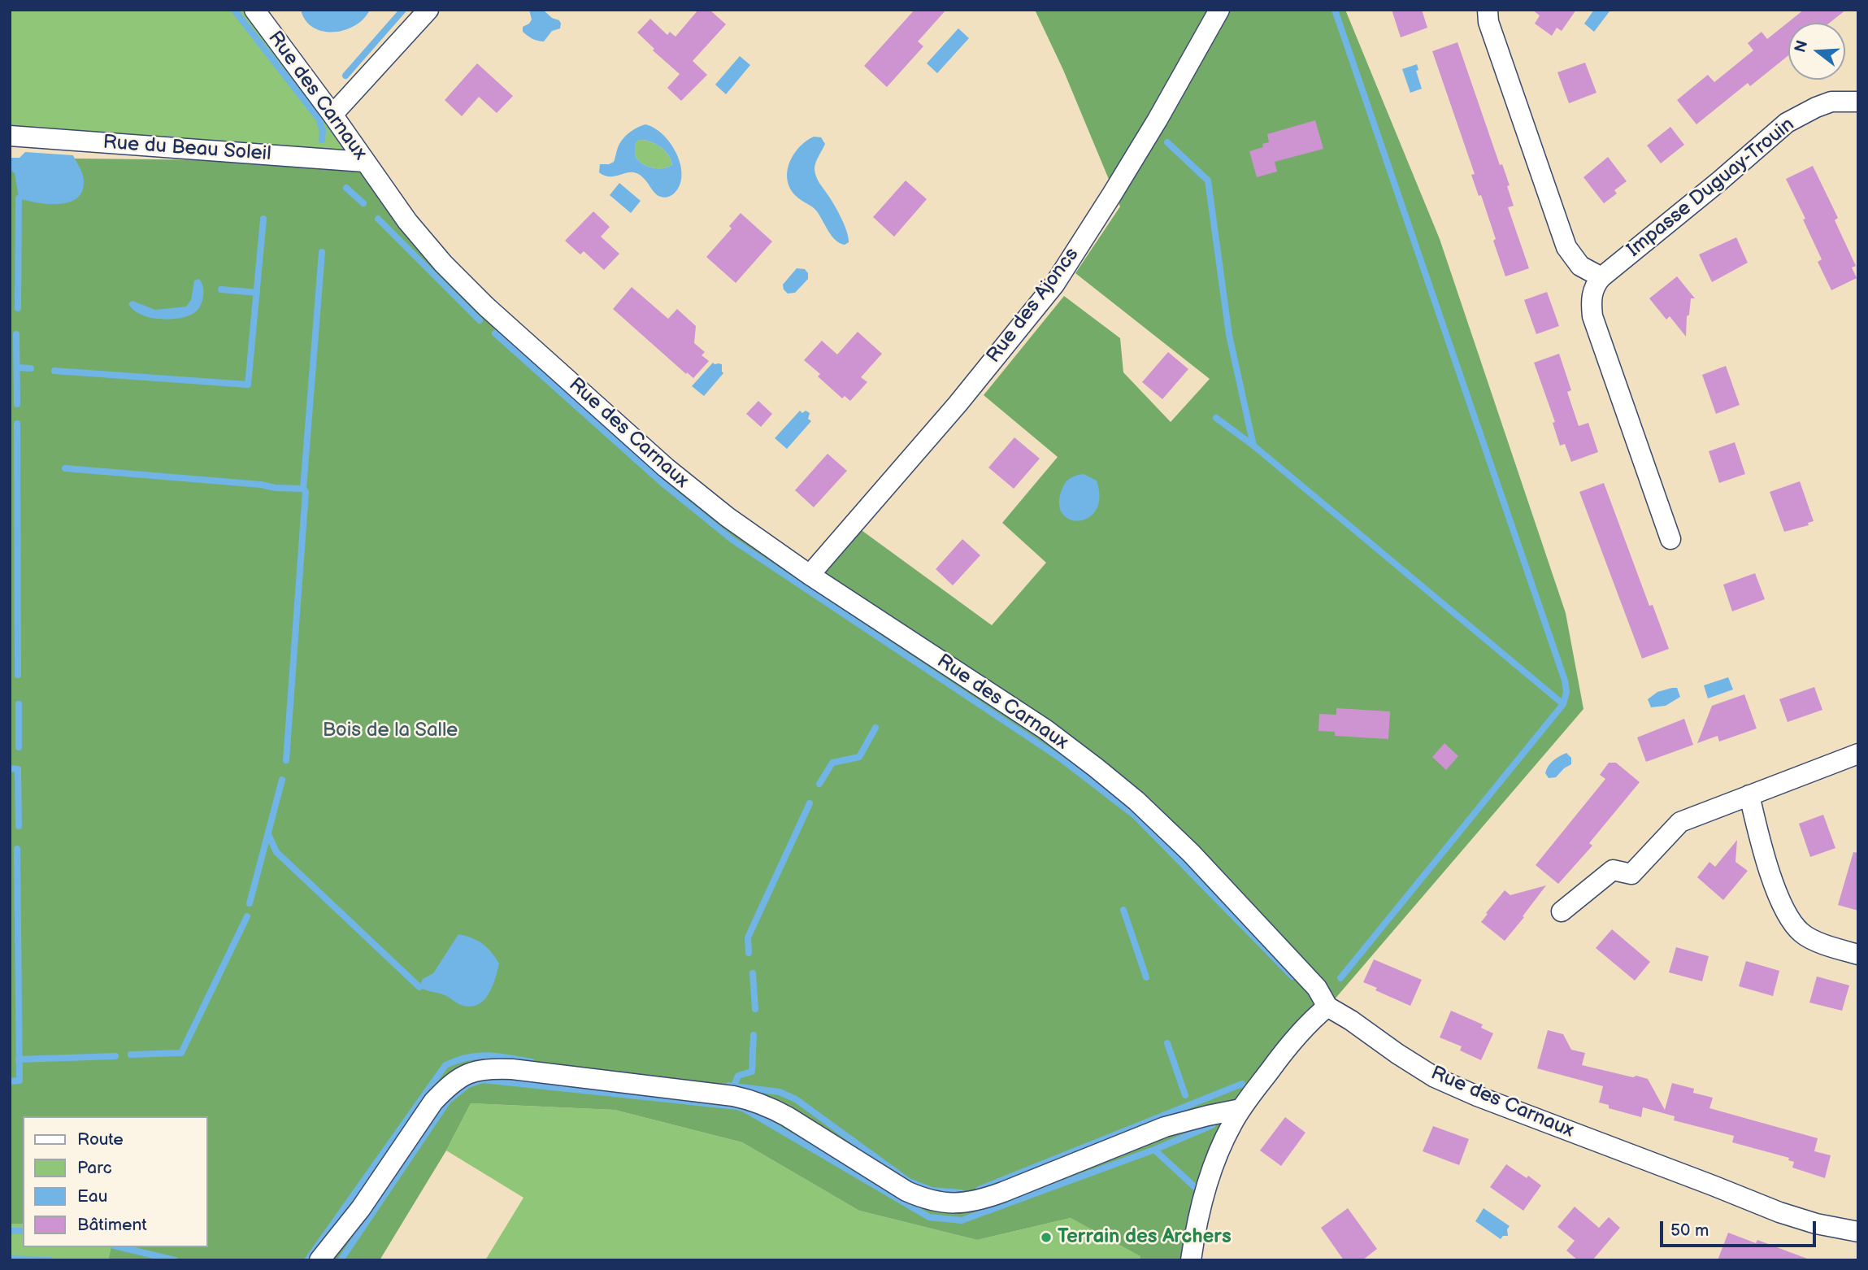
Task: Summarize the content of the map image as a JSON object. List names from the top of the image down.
{
  "streets": {
    "street": [
      "Rue des Carnaux",
      "Rue du Beau Soleil",
      "Impasse Duguay-Trouin",
      "Rue des Ajoncs"
    ]
  },
  "crossings": [
    ["Rue des Carnaux", "Rue du Beau Soleil"],
    ["Rue des Carnaux", "Rue des Ajoncs"]
  ],
  "parks": ["Bois de la Salle"],
  "places": ["Terrain des Archers"],
  "legend": [
    "Route",
    "Parc",
    "Eau",
    "Bâtiment"
  ],
  "scale_bar": "50 m",
  "north": "left"
}
